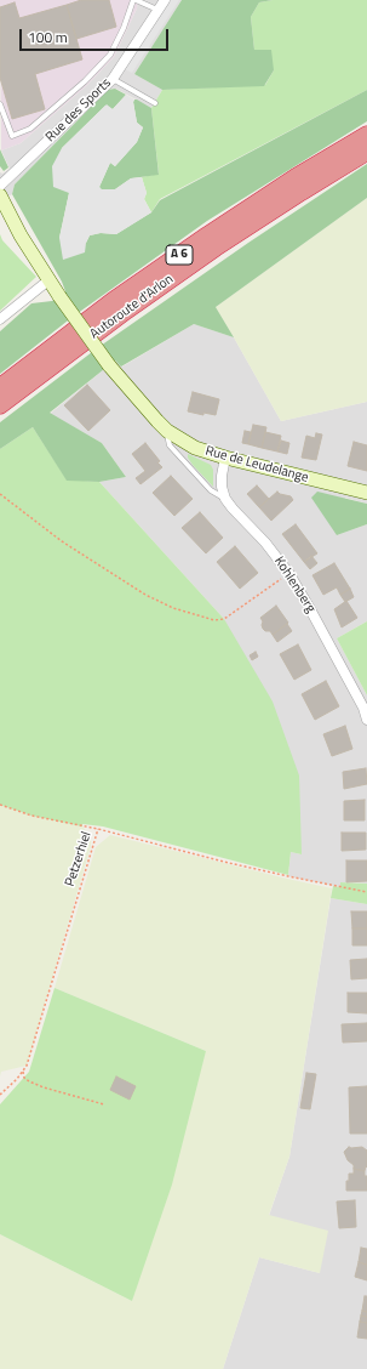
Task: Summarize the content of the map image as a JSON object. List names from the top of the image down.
{
  "streets": {
    "highway": ["A 6", "Autoroute d'Arlon"],
    "main road": ["Rue de Leudelange"],
    "street": ["Rue des Sports", "Kohlenberg"],
    "path": ["Petzerhiel"]
  },
  "scale_bar": "100 m"
}
